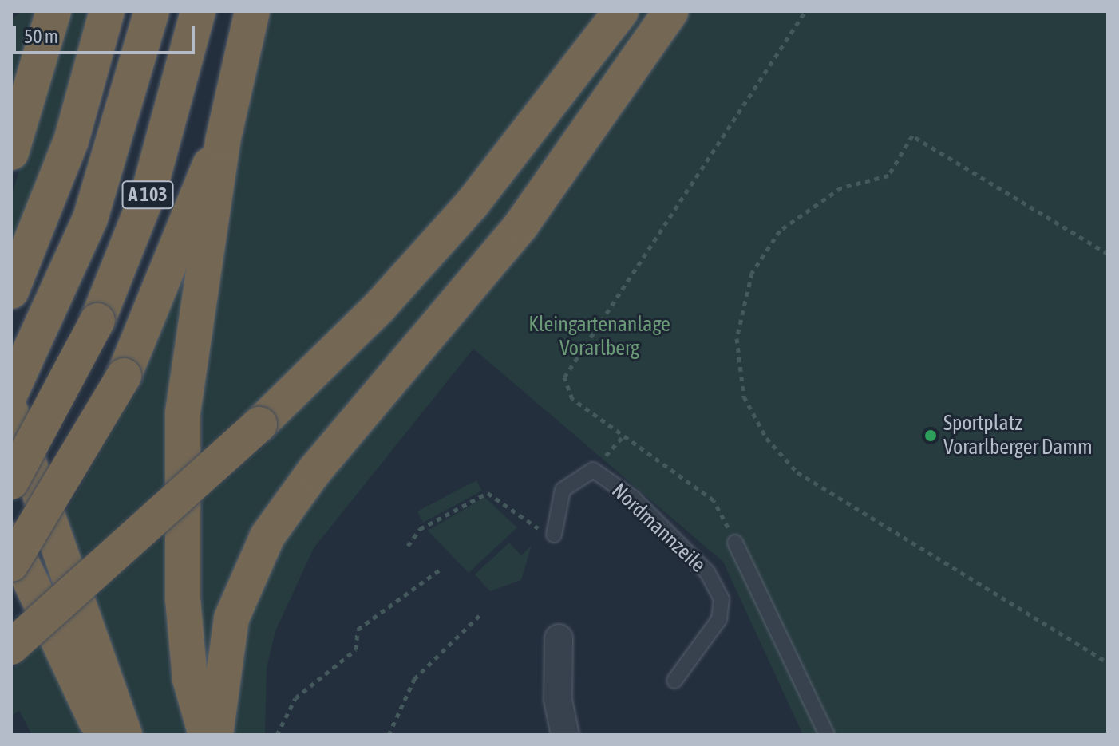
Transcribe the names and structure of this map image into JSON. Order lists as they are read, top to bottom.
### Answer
{
  "streets": {
    "highway": ["A 103"],
    "lane": ["Nordmannzeile"]
  },
  "parks": ["Kleingartenanlage Vorarlberg"],
  "places": ["Sportplatz Vorarlberger Damm"],
  "scale_bar": "50 m"
}
